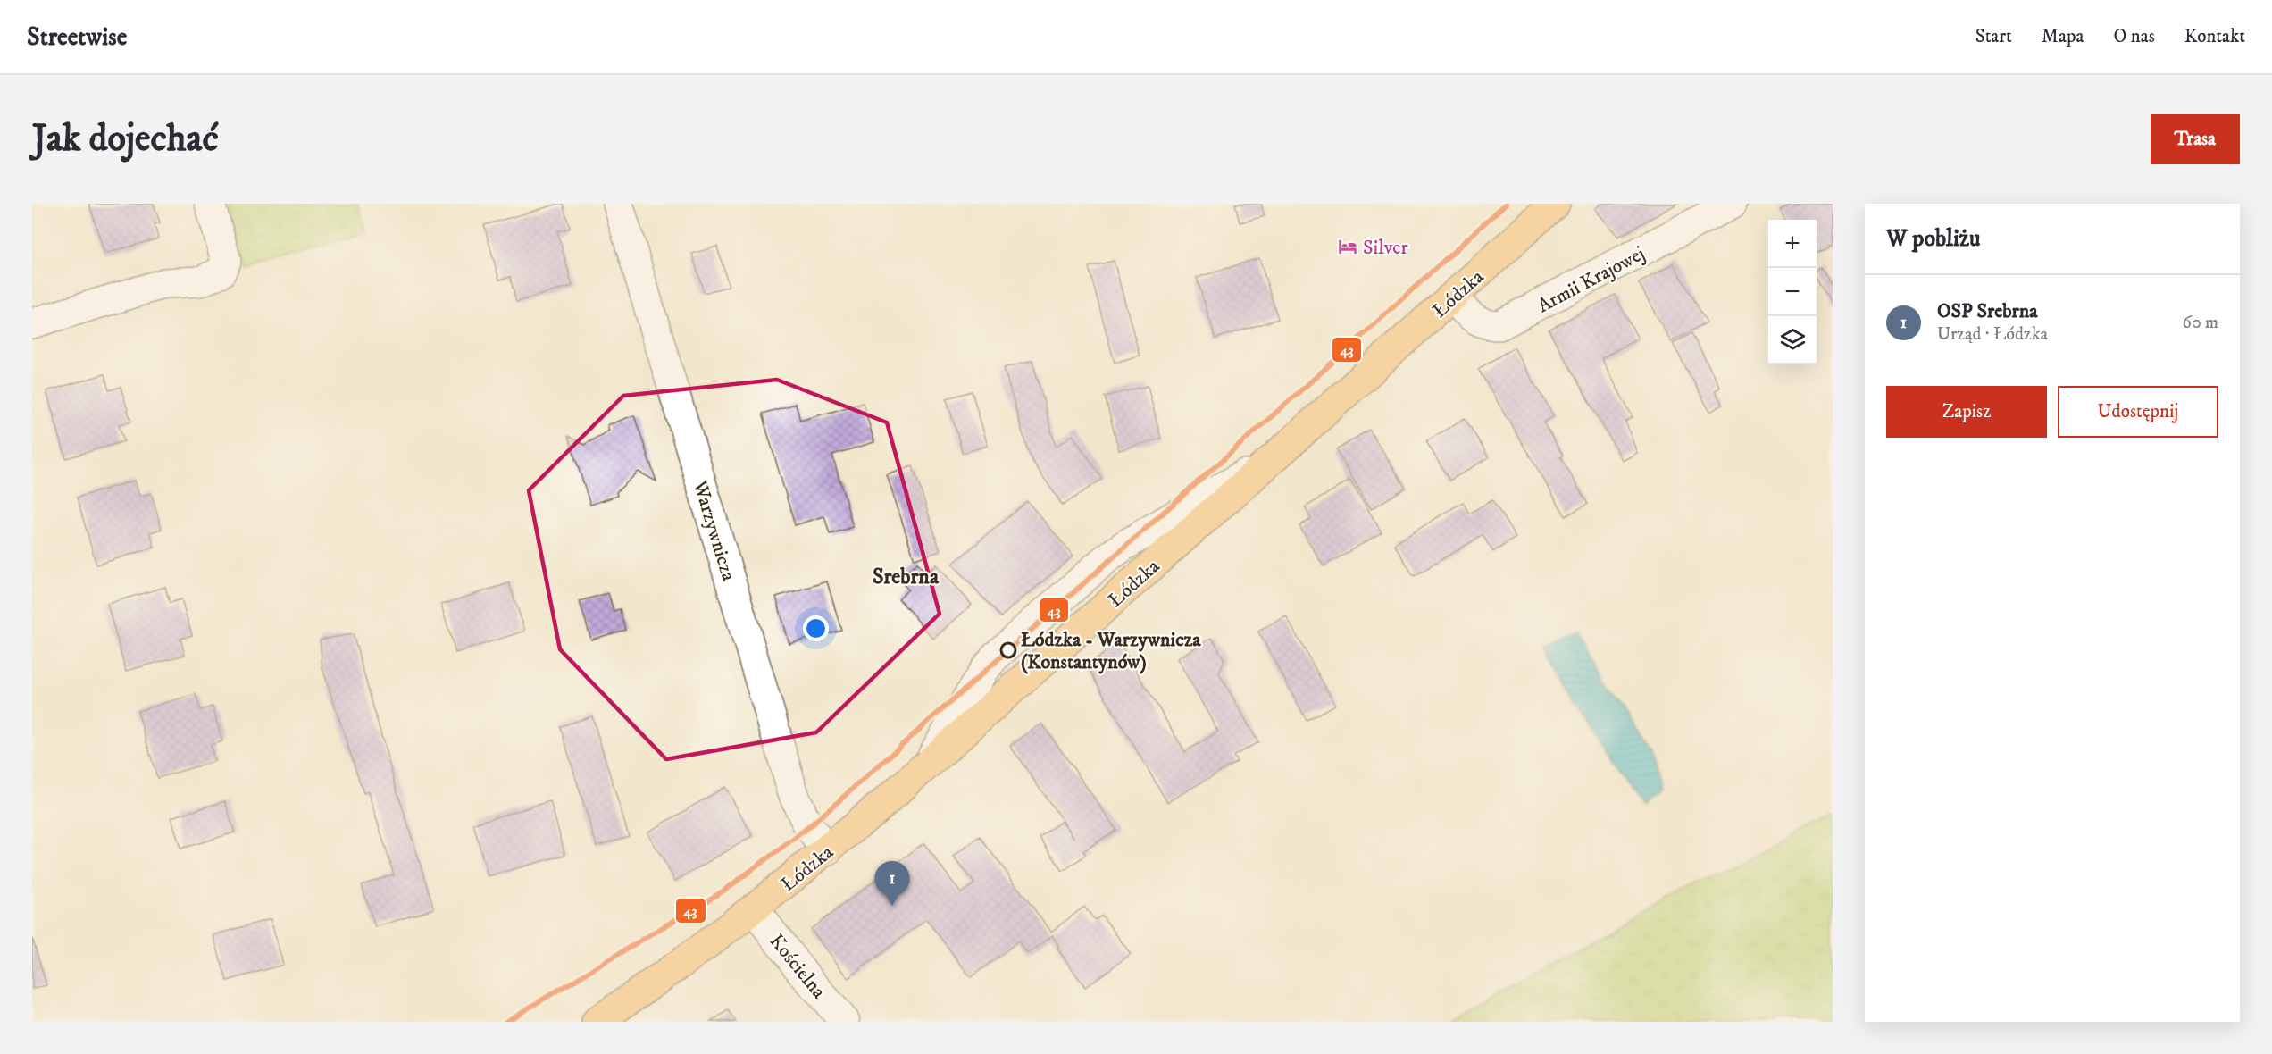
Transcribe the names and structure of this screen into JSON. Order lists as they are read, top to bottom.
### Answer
{
  "streets": {
    "main road": ["Łódzka"],
    "street": ["Armii Krajowej", "Warzywnicza", "Kościelna"]
  },
  "crossings": [
    ["Armii Krajowej", "Łódzka"],
    ["Łódzka", "Warzywnicza"],
    ["Łódzka", "Kościelna"]
  ],
  "districts": ["Srebrna"],
  "places": {
    "hotel": ["Silver"],
    "other": ["Łódzka - Warzywnicza (Konstantynów)"]
  },
  "lines": ["transit line 43"],
  "page": {
    "header": "Streetwise",
    "nav": [
      "Start",
      "Mapa",
      "O nas",
      "Kontakt"
    ],
    "buttons": [
      "Trasa",
      ["Zapisz", "Udostępnij"]
    ],
    "title": "Jak dojechać",
    "heading": "W pobliżu",
    "map_buttons": ["+", "−"],
    "list": [
      {
        "mark": "1",
        "name": "OSP Srebrna",
        "note": "Urząd · Łódzka",
        "value": "60 m"
      }
    ],
    "pins": "1"
  }
}
